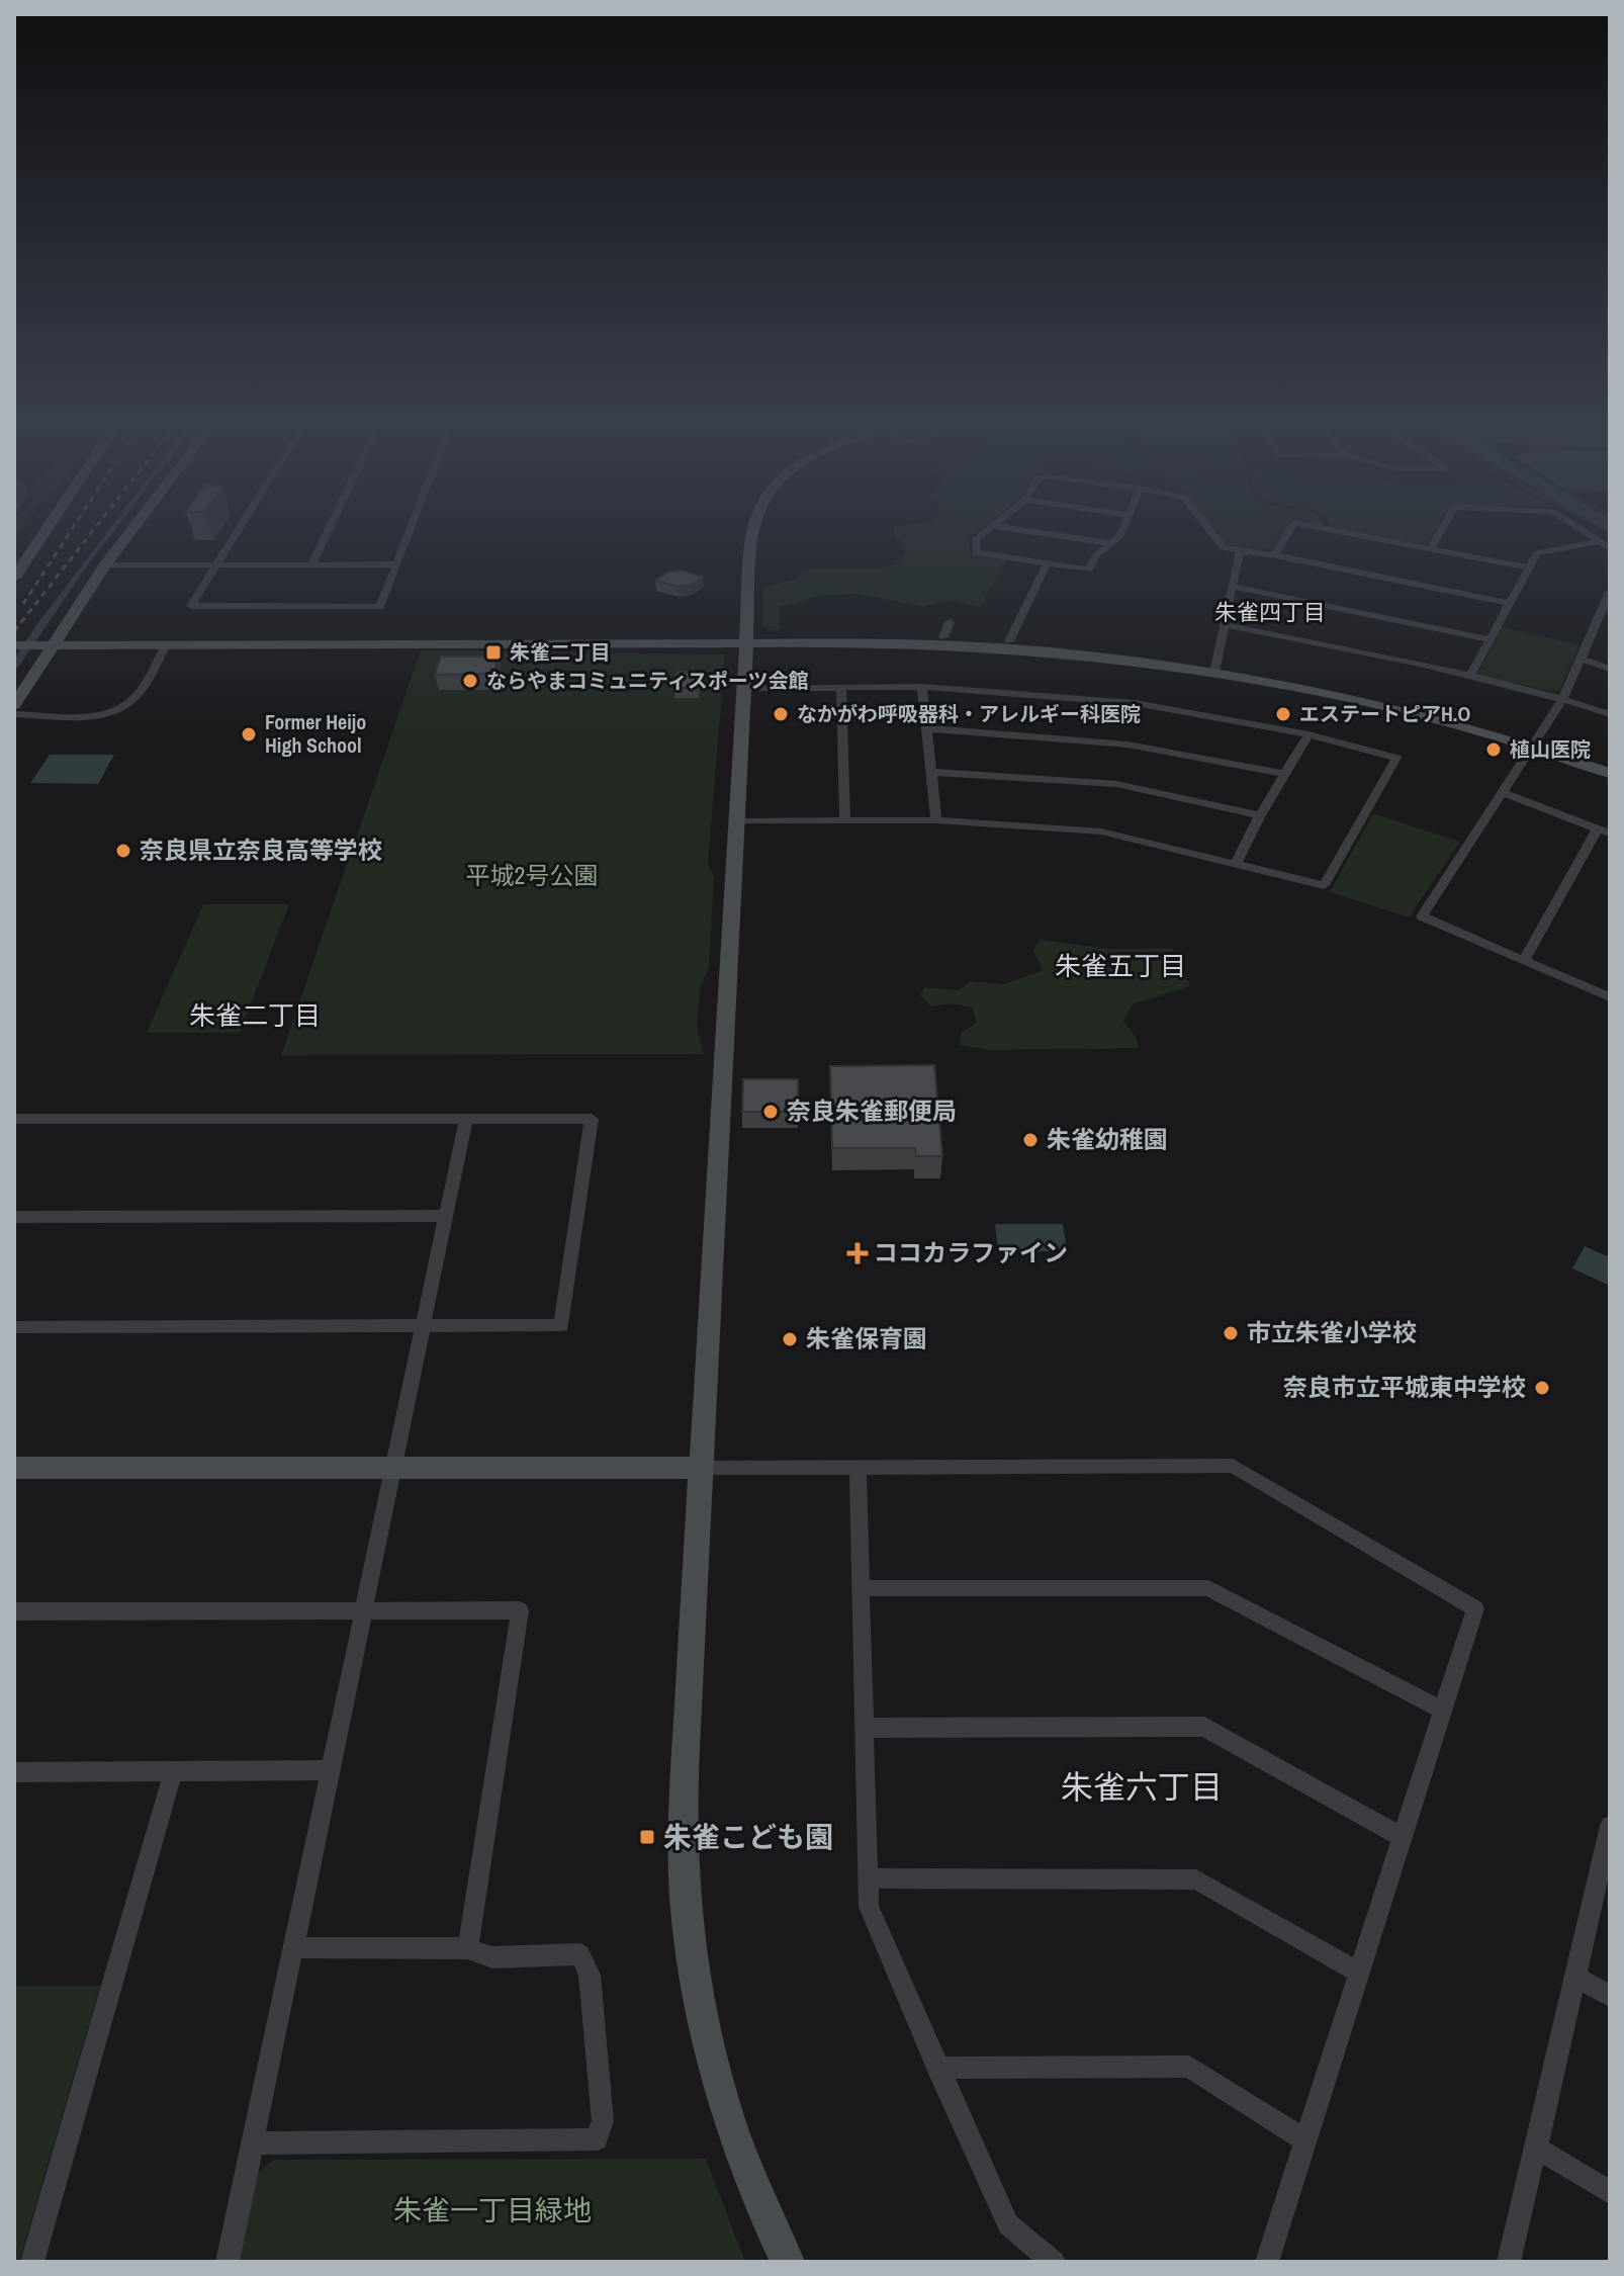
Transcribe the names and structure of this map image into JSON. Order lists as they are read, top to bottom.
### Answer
{
  "districts": [
    "朱雀四丁目",
    "朱雀五丁目",
    "朱雀二丁目",
    "朱雀六丁目"
  ],
  "parks": ["平城2号公園", "朱雀一丁目緑地"],
  "places": {
    "transit": ["朱雀二丁目", "朱雀こども園"],
    "other": [
      "ならやまコミュニティスポーツ会館",
      "なかがわ呼吸器科・アレルギー科医院",
      "エステートピアH.O",
      "Former Heijo High School",
      "植山医院",
      "奈良県立奈良高等学校",
      "奈良朱雀郵便局",
      "朱雀幼稚園",
      "市立朱雀小学校",
      "朱雀保育園",
      "奈良市立平城東中学校"
    ],
    "health": ["ココカラファイン"]
  }
}
